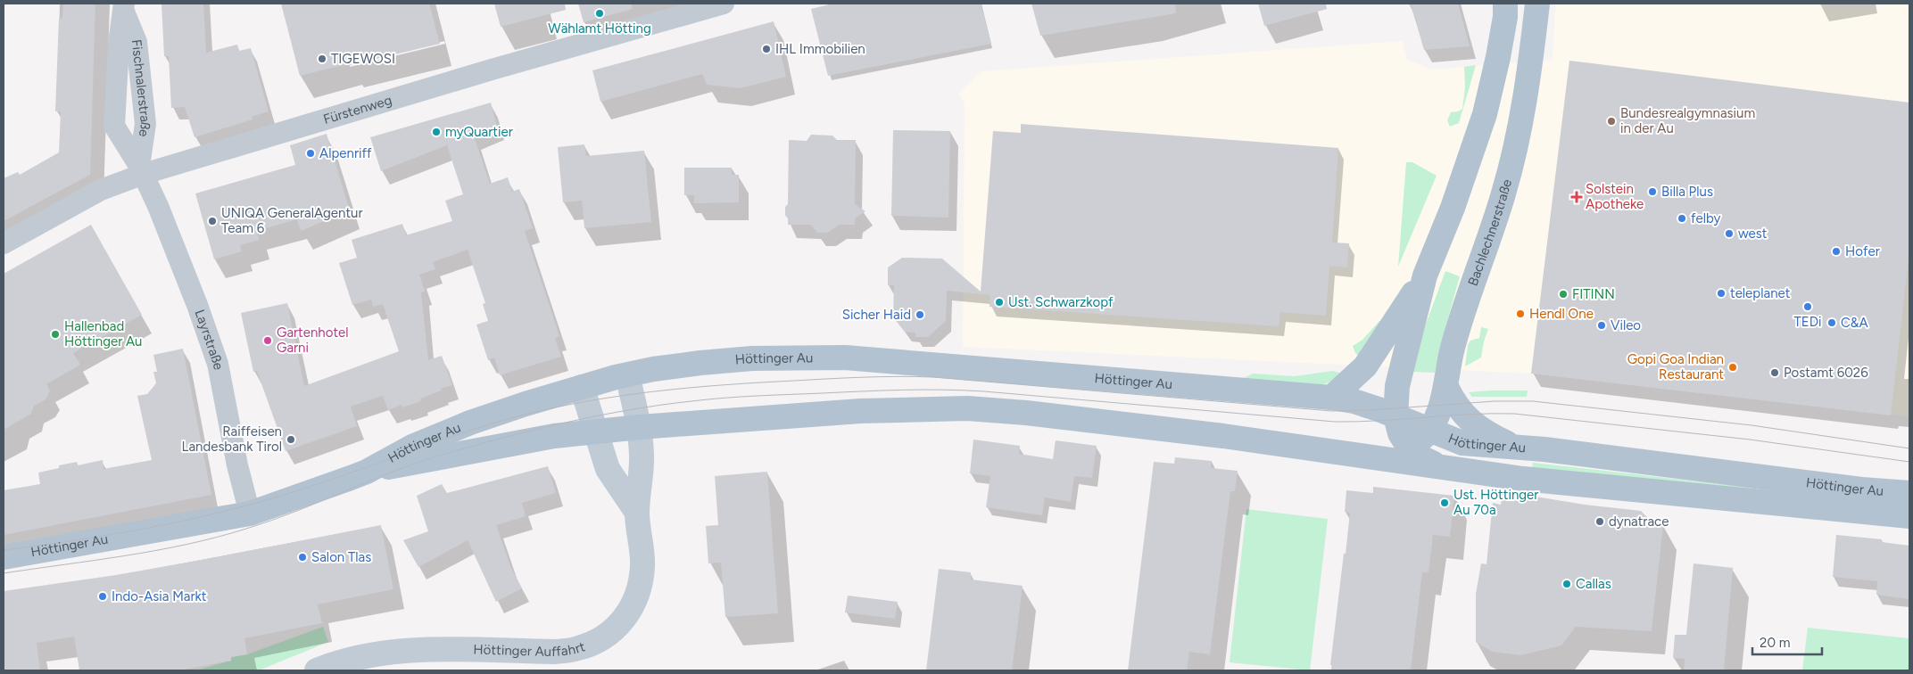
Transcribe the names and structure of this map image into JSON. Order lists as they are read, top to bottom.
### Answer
{
  "streets": {
    "main road": ["Bachlechnerstraße", "Höttinger Au"],
    "street": [
      "Fischnalerstraße",
      "Fürstenweg",
      "Layrstraße",
      "Höttinger Auffahrt"
    ]
  },
  "crossings": [
    ["Fischnalerstraße", "Fürstenweg"],
    ["Fischnalerstraße", "Layrstraße"],
    ["Fürstenweg", "Layrstraße"],
    ["Bachlechnerstraße", "Höttinger Au"],
    ["Layrstraße", "Höttinger Au"],
    ["Höttinger Au", "Höttinger Auffahrt"]
  ],
  "places": {
    "other": [
      "Wählamt Hötting",
      "IHL Immobilien",
      "TIGEWOSI",
      "Bundesrealgymnasium in der Au",
      "myQuartier",
      "Alpenriff",
      "Billa Plus",
      "felby",
      "UNIQA GeneralAgentur Team 6",
      "west",
      "Hofer",
      "teleplanet",
      "FITINN",
      "Ust. Schwarzkopf",
      "TEDi",
      "Hendl One",
      "Sicher Haid",
      "C&A",
      "Vileo",
      "Hallenbad Höttinger Au",
      "Gartenhotel Garni",
      "Gopi Goa Indian Restaurant",
      "Postamt 6026",
      "Raiffeisen Landesbank Tirol",
      "Ust. Höttinger Au 70a",
      "dynatrace",
      "Salon Tlas",
      "Callas",
      "Indo-Asia Markt"
    ],
    "health": ["Solstein Apotheke"]
  },
  "scale_bar": "20 m"
}
